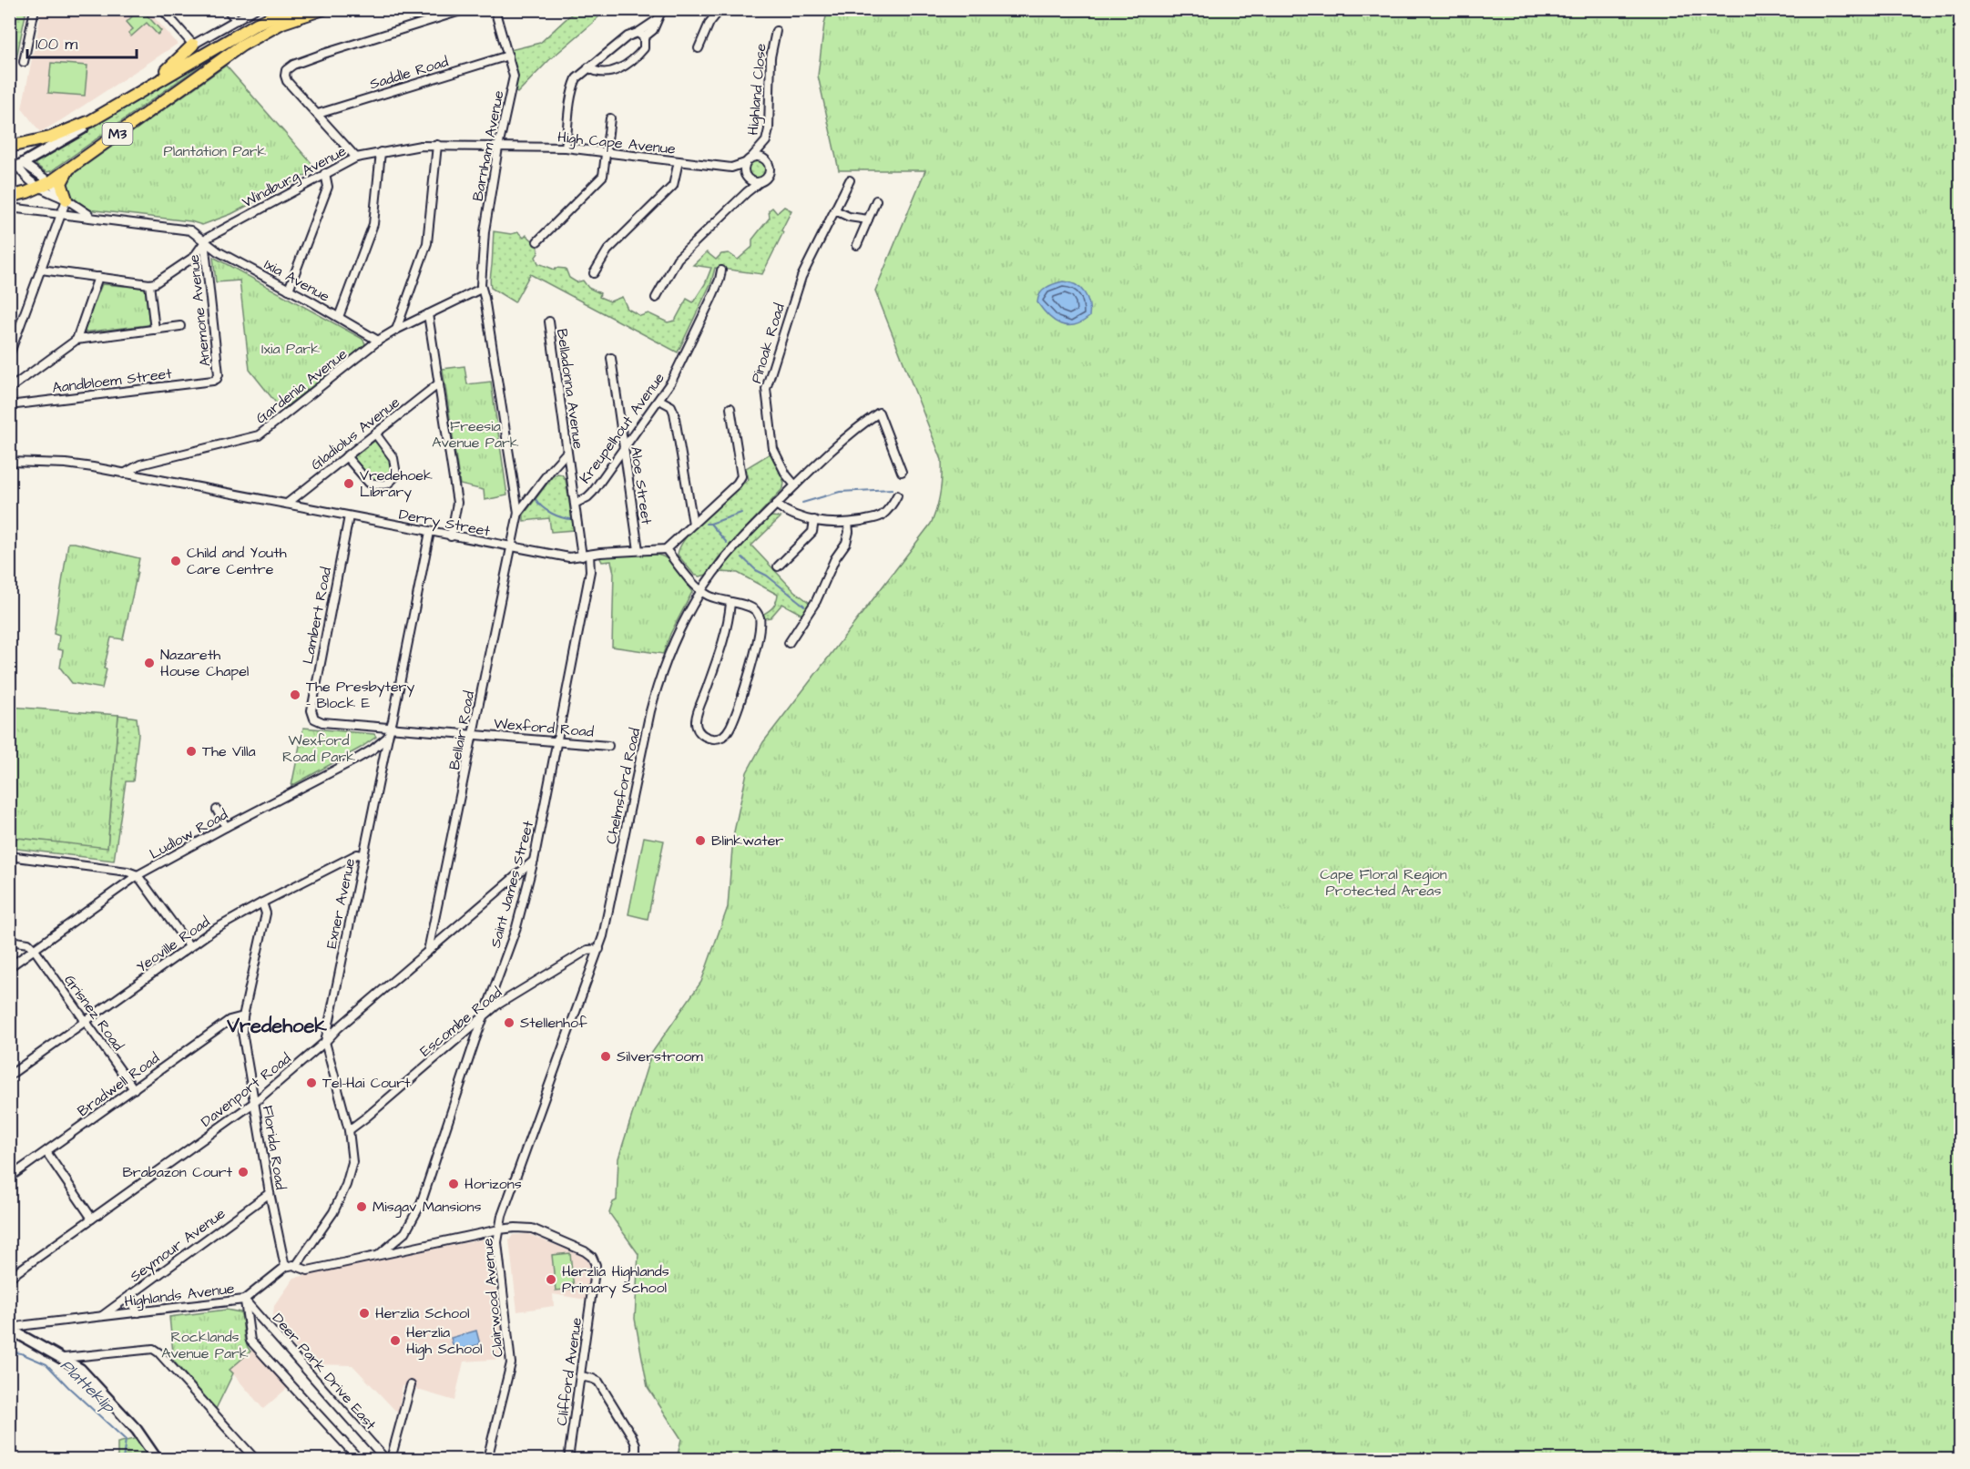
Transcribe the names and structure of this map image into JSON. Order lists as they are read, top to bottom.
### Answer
{
  "streets": {
    "main road": ["M3"],
    "street": [
      "Saddle Road",
      "Highland Close",
      "High Cape Avenue",
      "Barnham Avenue",
      "Windburg Avenue",
      "Ixia Avenue",
      "Anemone Avenue",
      "Pinoak Road",
      "Aandbloem Street",
      "Gardenia Avenue",
      "Belladonna Avenue",
      "Kreupelhout Avenue",
      "Gladiolus Avenue",
      "Aloe Street",
      "Derry Street",
      "Lambert Road",
      "Wexford Road",
      "Bellair Road",
      "Chelmsford Road",
      "Ludlow Road",
      "Saint James Street",
      "Exner Avenue",
      "Yeoville Road",
      "Grisnez Road",
      "Escombe Road",
      "Bradwell Road",
      "Davenport Road",
      "Florida Road",
      "Seymour Avenue",
      "Highlands Avenue",
      "Clairwood Avenue",
      "Deer Park Drive East",
      "Clifford Avenue"
    ]
  },
  "crossings": [
    ["Saddle Road", "Barnham Avenue"],
    ["Highland Close", "High Cape Avenue"],
    ["High Cape Avenue", "Barnham Avenue"],
    ["High Cape Avenue", "Windburg Avenue"],
    ["Barnham Avenue", "Windburg Avenue"],
    ["Barnham Avenue", "Gardenia Avenue"],
    ["Barnham Avenue", "Bellair Road"],
    ["Windburg Avenue", "Ixia Avenue"],
    ["Windburg Avenue", "Anemone Avenue"],
    ["Ixia Avenue", "Anemone Avenue"],
    ["Ixia Avenue", "Gardenia Avenue"],
    ["Anemone Avenue", "Aandbloem Street"],
    ["Pinoak Road", "Chelmsford Road"],
    ["Gardenia Avenue", "Derry Street"],
    ["Belladonna Avenue", "Kreupelhout Avenue"],
    ["Belladonna Avenue", "Derry Street"],
    ["Belladonna Avenue", "Saint James Street"],
    ["Kreupelhout Avenue", "Aloe Street"],
    ["Gladiolus Avenue", "Derry Street"],
    ["Aloe Street", "Derry Street"],
    ["Derry Street", "Lambert Road"],
    ["Derry Street", "Bellair Road"],
    ["Derry Street", "Saint James Street"],
    ["Derry Street", "Exner Avenue"],
    ["Lambert Road", "Wexford Road"],
    ["Wexford Road", "Bellair Road"],
    ["Wexford Road", "Saint James Street"],
    ["Wexford Road", "Exner Avenue"],
    ["Bellair Road", "Davenport Road"],
    ["Chelmsford Road", "Escombe Road"],
    ["Chelmsford Road", "Clairwood Avenue"],
    ["Chelmsford Road", "Clifford Avenue"],
    ["Ludlow Road", "Exner Avenue"],
    ["Ludlow Road", "Grisnez Road"],
    ["Saint James Street", "Escombe Road"],
    ["Saint James Street", "Davenport Road"],
    ["Exner Avenue", "Yeoville Road"],
    ["Exner Avenue", "Escombe Road"],
    ["Exner Avenue", "Davenport Road"],
    ["Yeoville Road", "Grisnez Road"],
    ["Yeoville Road", "Florida Road"],
    ["Grisnez Road", "Bradwell Road"],
    ["Bradwell Road", "Florida Road"],
    ["Davenport Road", "Florida Road"],
    ["Florida Road", "Seymour Avenue"],
    ["Florida Road", "Highlands Avenue"],
    ["Seymour Avenue", "Highlands Avenue"],
    ["Highlands Avenue", "Deer Park Drive East"],
    ["Clairwood Avenue", "Clifford Avenue"]
  ],
  "districts": ["Vredehoek"],
  "water": ["Platteklip"],
  "parks": [
    "Plantation Park",
    "Ixia Park",
    "Freesia Avenue Park",
    "Wexford Road Park",
    "Cape Floral Region Protected Areas",
    "Rocklands Avenue Park"
  ],
  "places": [
    "Vredehoek Library",
    "Child and Youth Care Centre",
    "Nazareth House Chapel",
    "The Presbytery - Block E",
    "The Villa",
    "Blinkwater",
    "Stellenhof",
    "Silverstroom",
    "Tel-Hai Court",
    "Brabazon Court",
    "Horizons",
    "Misgav Mansions",
    "Herzlia Highlands Primary School",
    "Herzlia School",
    "Herzlia High School"
  ],
  "scale_bar": "100 m"
}
